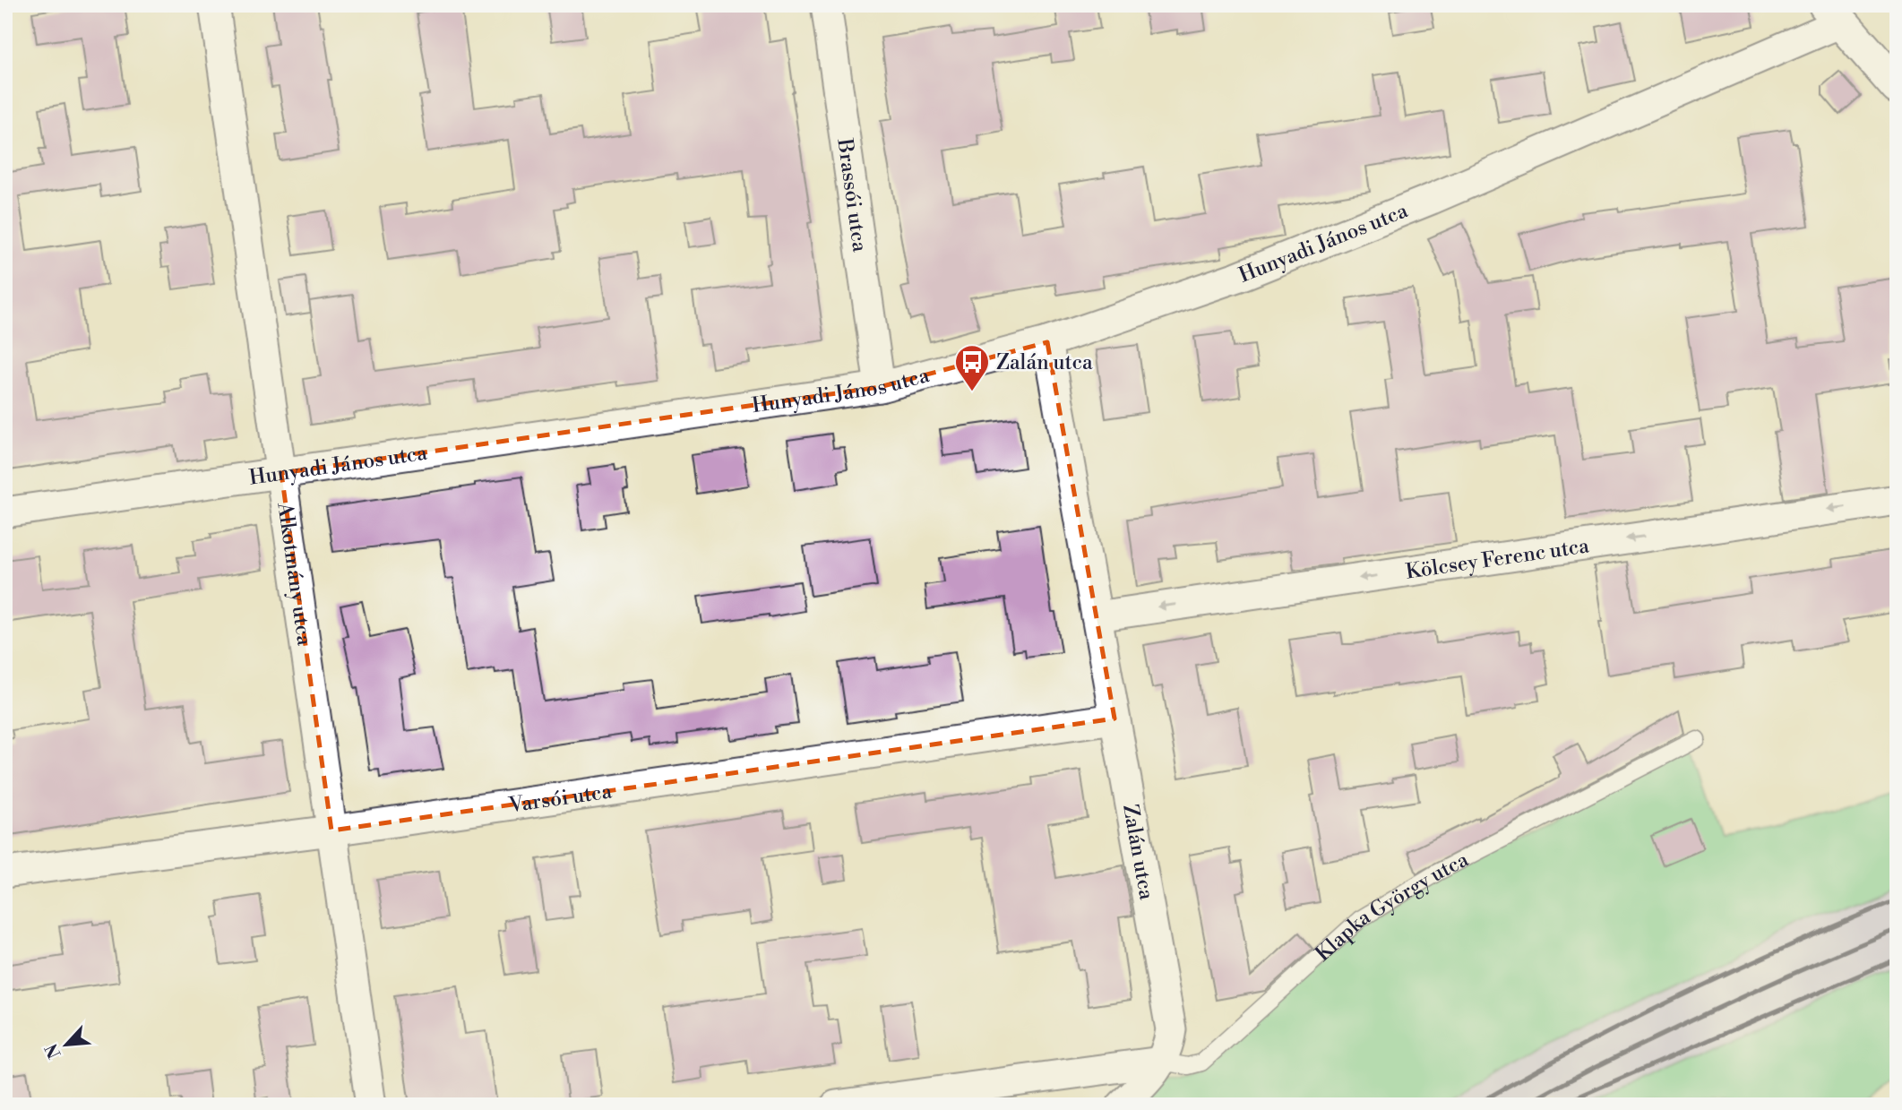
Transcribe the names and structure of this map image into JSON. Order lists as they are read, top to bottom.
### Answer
{
  "streets": {
    "street": [
      "Brassói utca",
      "Hunyadi János utca",
      "Kölcsey Ferenc utca",
      "Alkotmány utca",
      "Varsói utca",
      "Zalán utca"
    ],
    "lane": ["Klapka György utca"]
  },
  "crossings": [
    ["Brassói utca", "Hunyadi János utca"],
    ["Hunyadi János utca", "Alkotmány utca"],
    ["Hunyadi János utca", "Zalán utca"],
    ["Kölcsey Ferenc utca", "Zalán utca"],
    ["Alkotmány utca", "Varsói utca"],
    ["Varsói utca", "Zalán utca"],
    ["Zalán utca", "Klapka György utca"]
  ],
  "one_way": ["Kölcsey Ferenc utca"],
  "places": {
    "bus stop": ["Zalán utca"]
  },
  "north": "bottom left"
}
